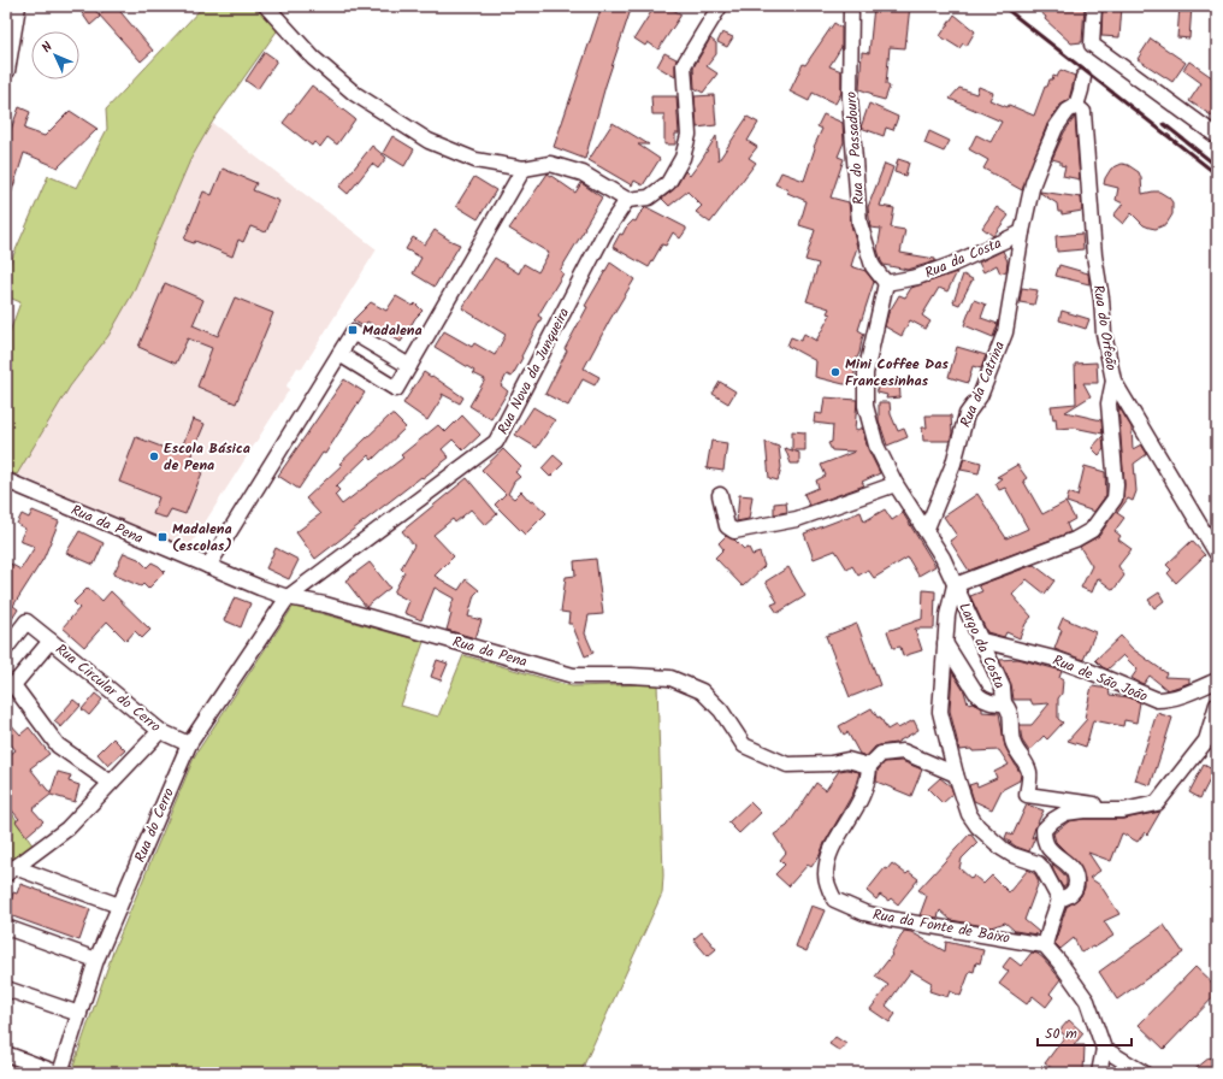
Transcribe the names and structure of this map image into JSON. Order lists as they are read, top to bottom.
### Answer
{
  "streets": {
    "street": [
      "Rua do Passadouro",
      "Rua da Costa",
      "Rua do Orfeão",
      "Rua Nova da Junqueira",
      "Rua da Catrina",
      "Rua da Pena",
      "Largo da Costa",
      "Rua de São João",
      "Rua Circular do Cerro",
      "Rua do Cerro",
      "Rua da Fonte de Baixo"
    ]
  },
  "crossings": [
    ["Rua do Passadouro", "Rua da Costa"],
    ["Rua da Costa", "Rua da Catrina"],
    ["Rua Nova da Junqueira", "Rua da Pena"],
    ["Rua Nova da Junqueira", "Rua do Cerro"],
    ["Rua da Pena", "Rua do Cerro"],
    ["Rua da Pena", "Rua da Fonte de Baixo"],
    ["Largo da Costa", "Rua de São João"],
    ["Rua Circular do Cerro", "Rua do Cerro"]
  ],
  "places": {
    "transit": ["Madalena", "Madalena (escolas)"],
    "other": ["Mini Coffee Das Francesinhas", "Escola Básica de Pena"]
  },
  "scale_bar": "50 m",
  "north": "top left"
}
